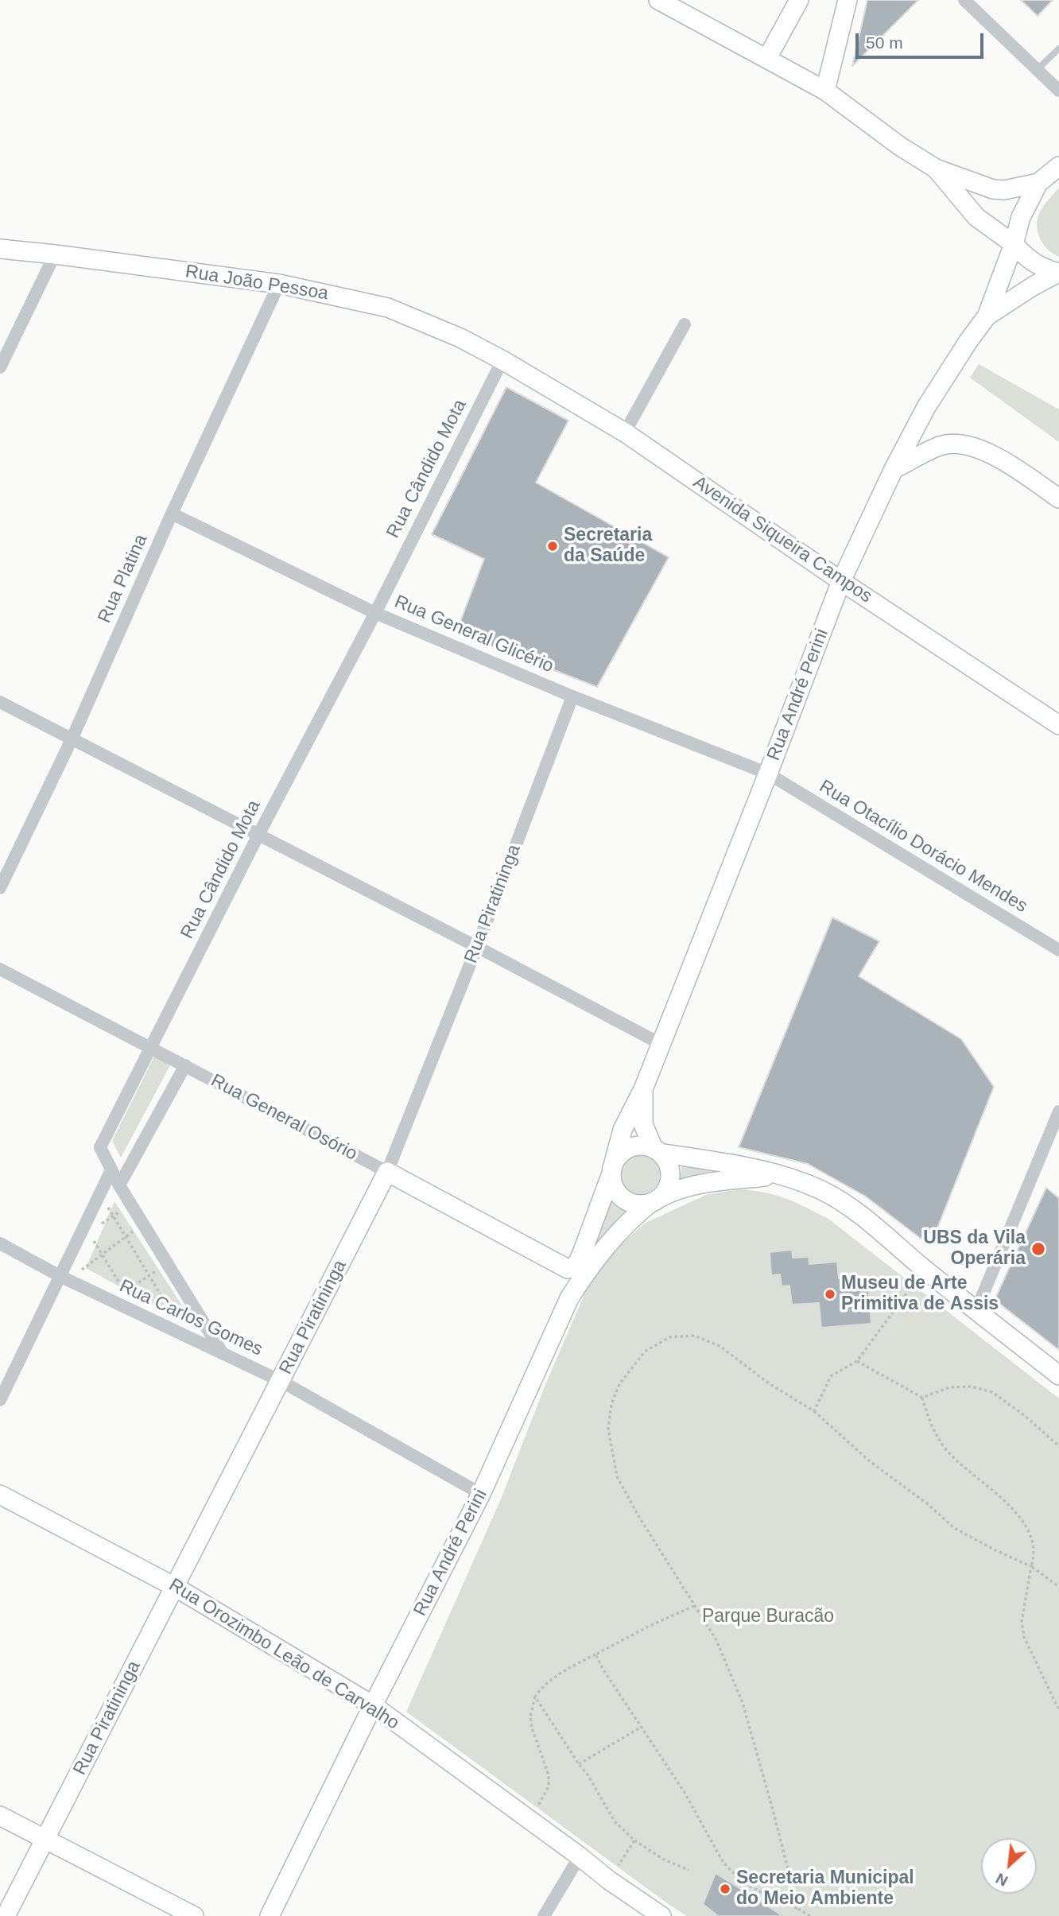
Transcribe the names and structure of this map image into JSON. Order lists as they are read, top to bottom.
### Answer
{
  "streets": {
    "main road": [
      "Rua João Pessoa",
      "Avenida Siqueira Campos",
      "Rua André Perini",
      "Rua Piratininga",
      "Rua General Osório",
      "Rua Orozimbo Leão de Carvalho"
    ],
    "street": [
      "Rua Cândido Mota",
      "Rua Platina",
      "Rua General Glicério",
      "Rua Otacílio Dorácio Mendes",
      "Rua Carlos Gomes"
    ]
  },
  "crossings": [
    ["Rua João Pessoa", "Rua Cândido Mota"],
    ["Rua João Pessoa", "Avenida Siqueira Campos"],
    ["Rua João Pessoa", "Rua Platina"],
    ["Rua Cândido Mota", "Avenida Siqueira Campos"],
    ["Rua Cândido Mota", "Rua General Glicério"],
    ["Rua Cândido Mota", "Rua General Osório"],
    ["Avenida Siqueira Campos", "Rua André Perini"],
    ["Rua Platina", "Rua General Glicério"],
    ["Rua General Glicério", "Rua André Perini"],
    ["Rua General Glicério", "Rua Otacílio Dorácio Mendes"],
    ["Rua General Glicério", "Rua Piratininga"],
    ["Rua André Perini", "Rua Otacílio Dorácio Mendes"],
    ["Rua André Perini", "Rua General Osório"],
    ["Rua André Perini", "Rua Carlos Gomes"],
    ["Rua André Perini", "Rua Orozimbo Leão de Carvalho"],
    ["Rua Piratininga", "Rua General Osório"],
    ["Rua Piratininga", "Rua Carlos Gomes"],
    ["Rua Piratininga", "Rua Orozimbo Leão de Carvalho"]
  ],
  "parks": ["Parque Buracão"],
  "places": [
    "Secretaria da Saúde",
    "UBS da Vila Operária",
    "Museu de Arte Primitiva de Assis",
    "Secretaria Municipal do Meio Ambiente"
  ],
  "scale_bar": "50 m",
  "north": "bottom left"
}
